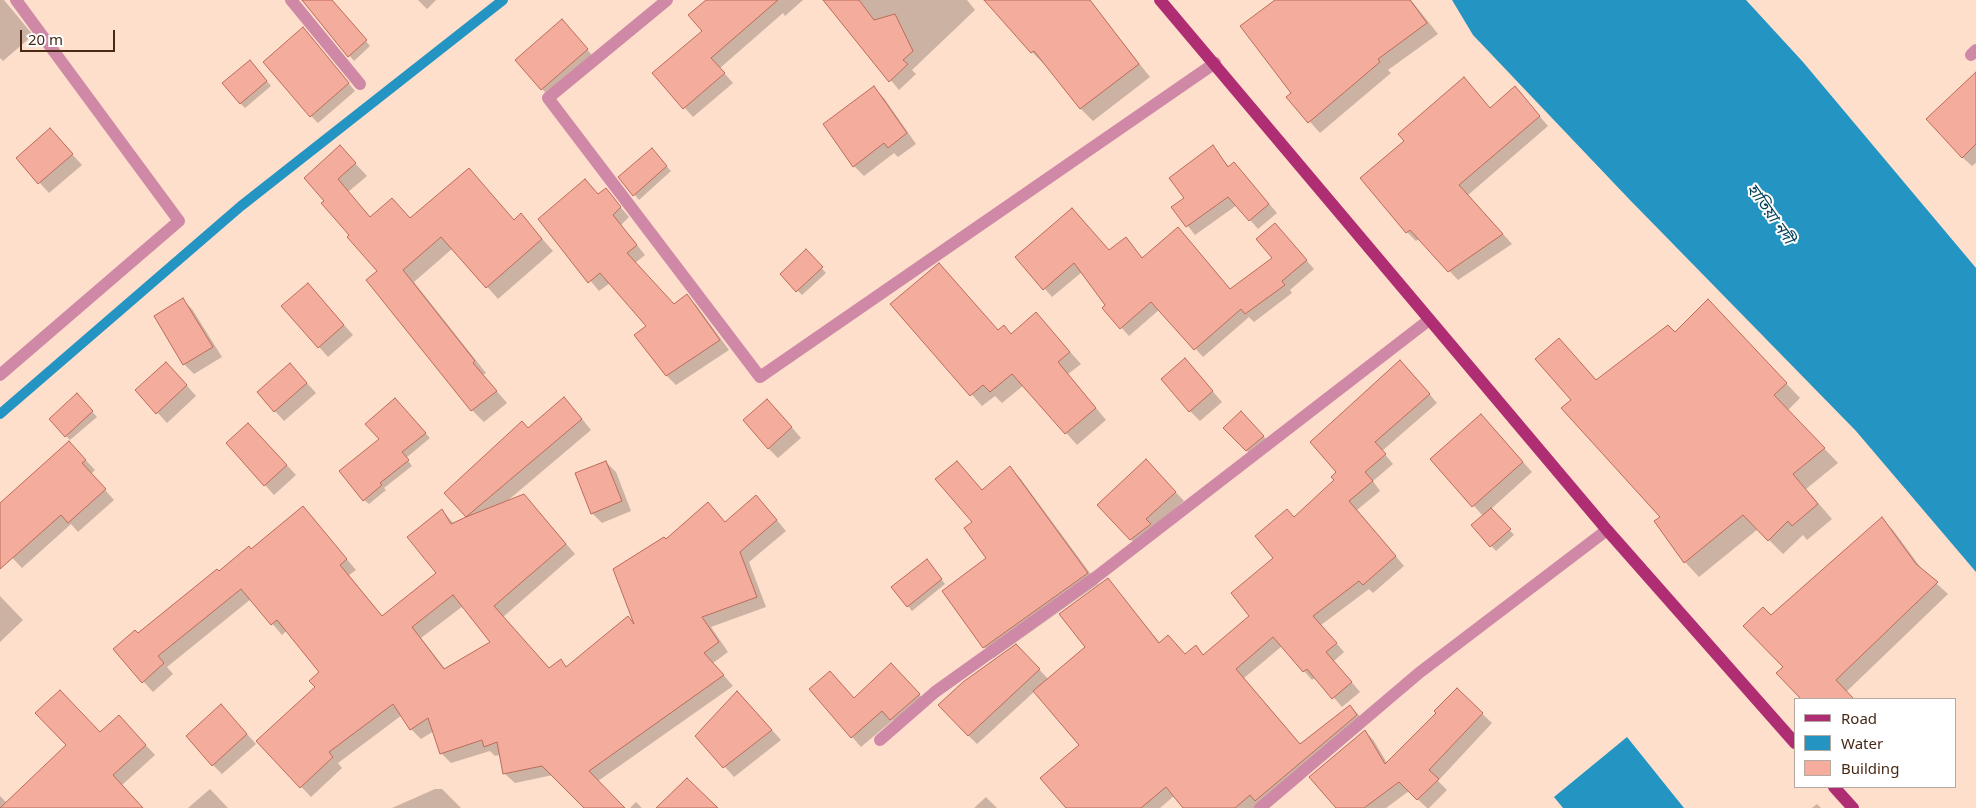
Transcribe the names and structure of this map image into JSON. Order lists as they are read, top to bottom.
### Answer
{
  "water": ["হাতিয়া নদী"],
  "legend": ["Road", "Water", "Building"],
  "scale_bar": "20 m"
}
